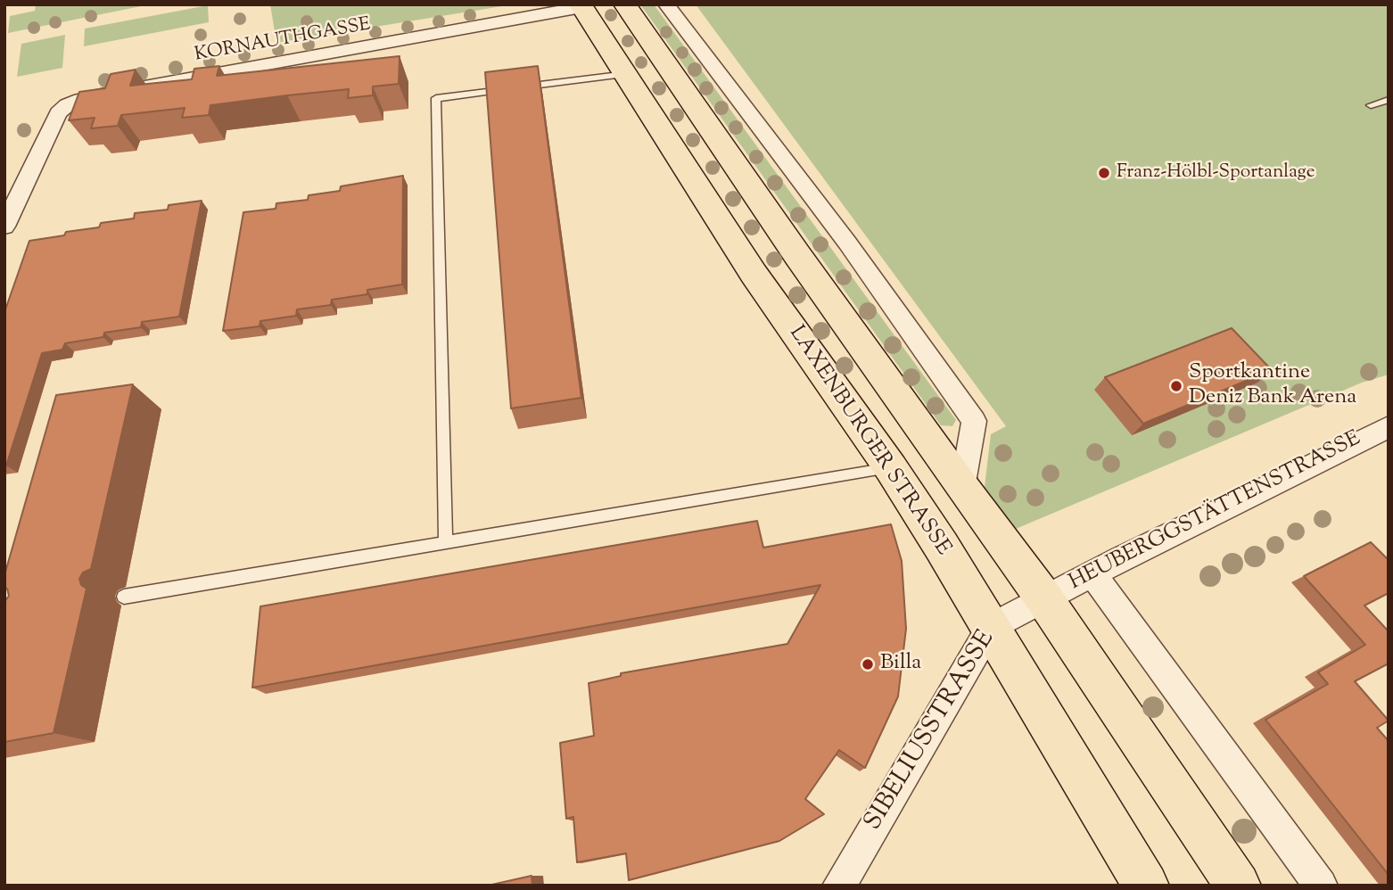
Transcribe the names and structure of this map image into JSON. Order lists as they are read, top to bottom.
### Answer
{
  "streets": {
    "main road": ["LAXENBURGER STRASSE"],
    "street": ["KORNAUTHGASSE", "HEUBERGGSTÄTTENSTRASSE", "SIBELIUSSTRASSE"]
  },
  "crossings": [
    ["KORNAUTHGASSE", "LAXENBURGER STRASSE"],
    ["LAXENBURGER STRASSE", "SIBELIUSSTRASSE"],
    ["HEUBERGGSTÄTTENSTRASSE", "SIBELIUSSTRASSE"]
  ],
  "places": ["Franz-Hölbl-Sportanlage", "Sportkantine Deniz Bank Arena", "Billa"]
}
